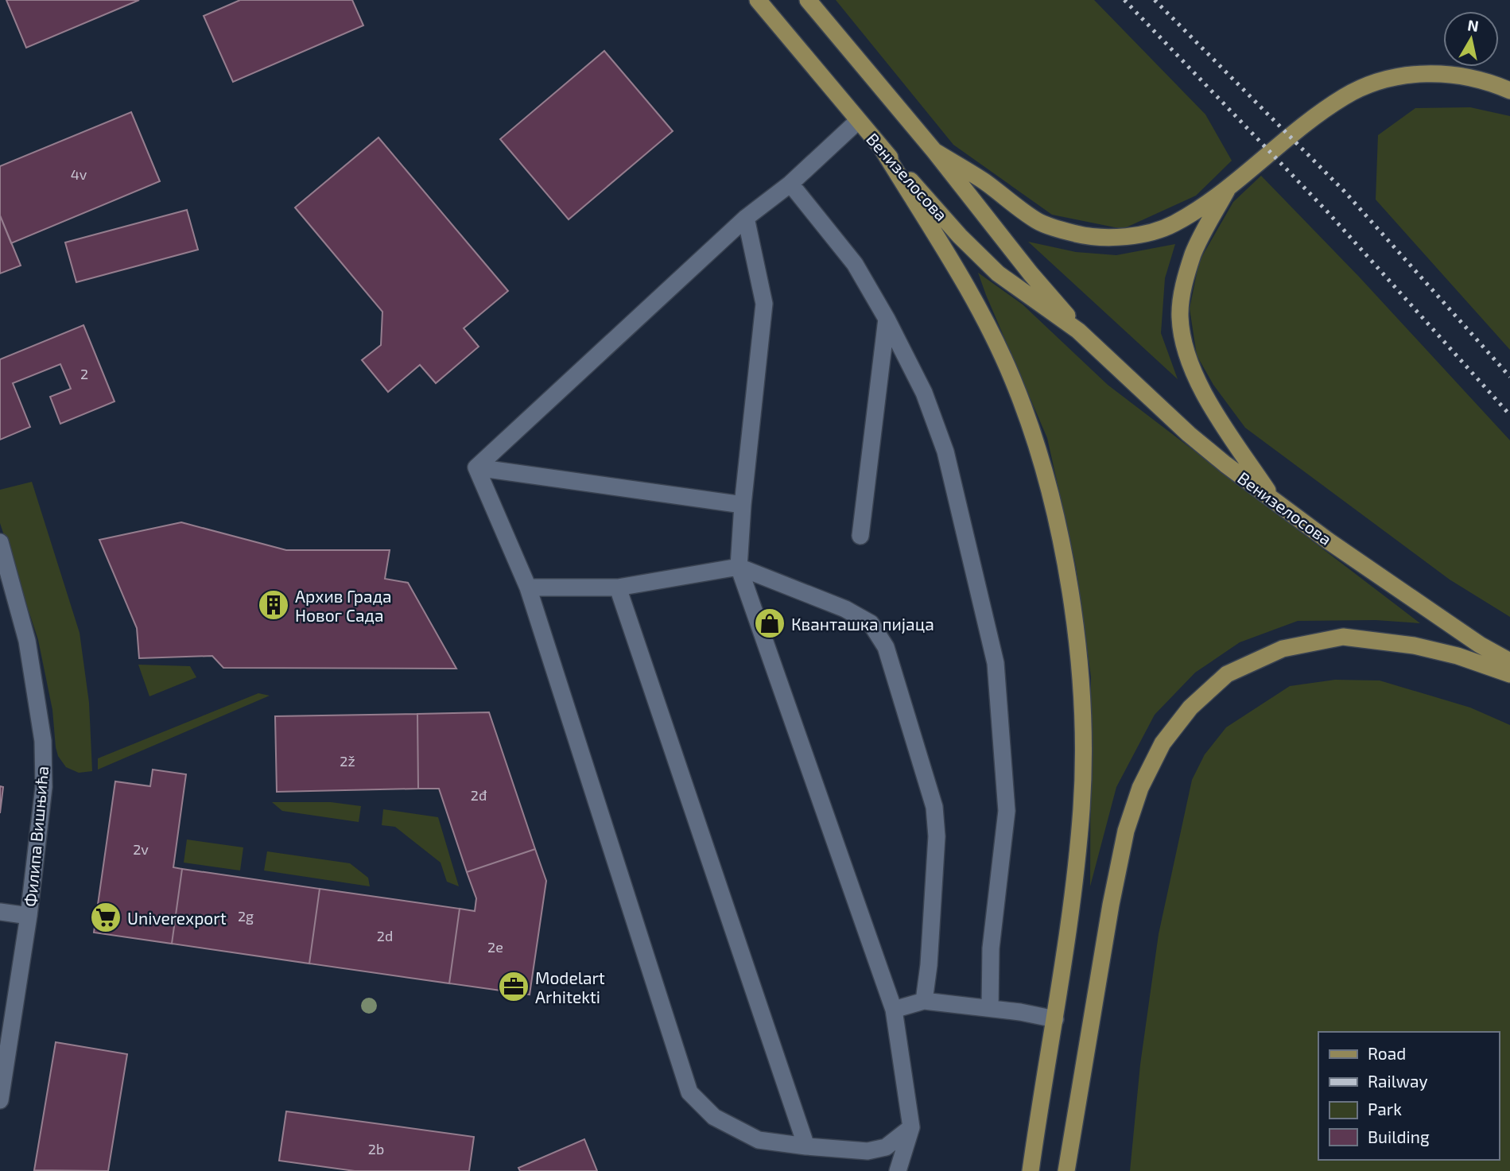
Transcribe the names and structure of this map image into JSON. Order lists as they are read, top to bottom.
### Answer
{
  "streets": {
    "main road": ["Венизелосова"],
    "street": ["Филипа Вишњића"]
  },
  "places": {
    "building": ["Архив Града Новог Сада"],
    "shop": ["Кванташка пијаца"],
    "supermarket": ["Univerexport"],
    "office": ["Modelart Arhitekti"]
  },
  "house_numbers": [
    "4v",
    "2",
    "2ž",
    "2đ",
    "2v",
    "2g",
    "2d",
    "2e",
    "2b"
  ],
  "legend": [
    "Road",
    "Railway",
    "Park",
    "Building"
  ],
  "north": "top"
}
